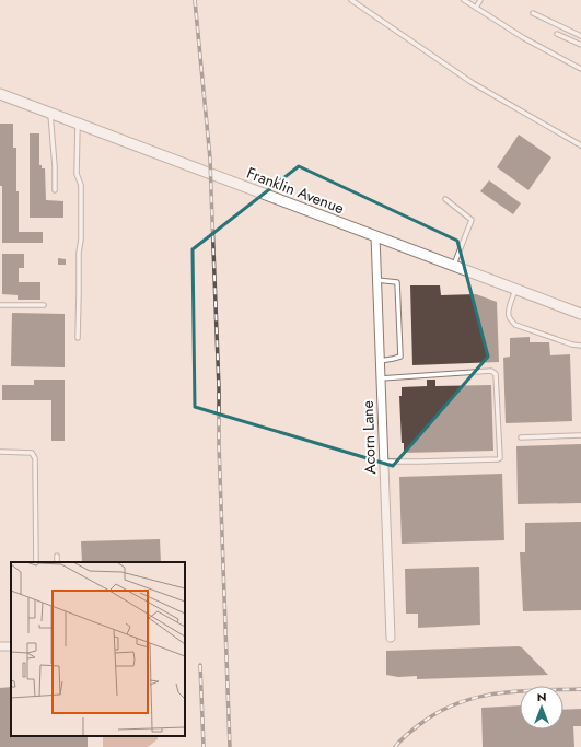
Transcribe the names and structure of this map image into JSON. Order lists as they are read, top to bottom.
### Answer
{
  "streets": {
    "main road": ["Franklin Avenue"],
    "street": ["Acorn Lane"]
  },
  "crossings": [
    ["Franklin Avenue", "Acorn Lane"]
  ],
  "north": "top"
}
